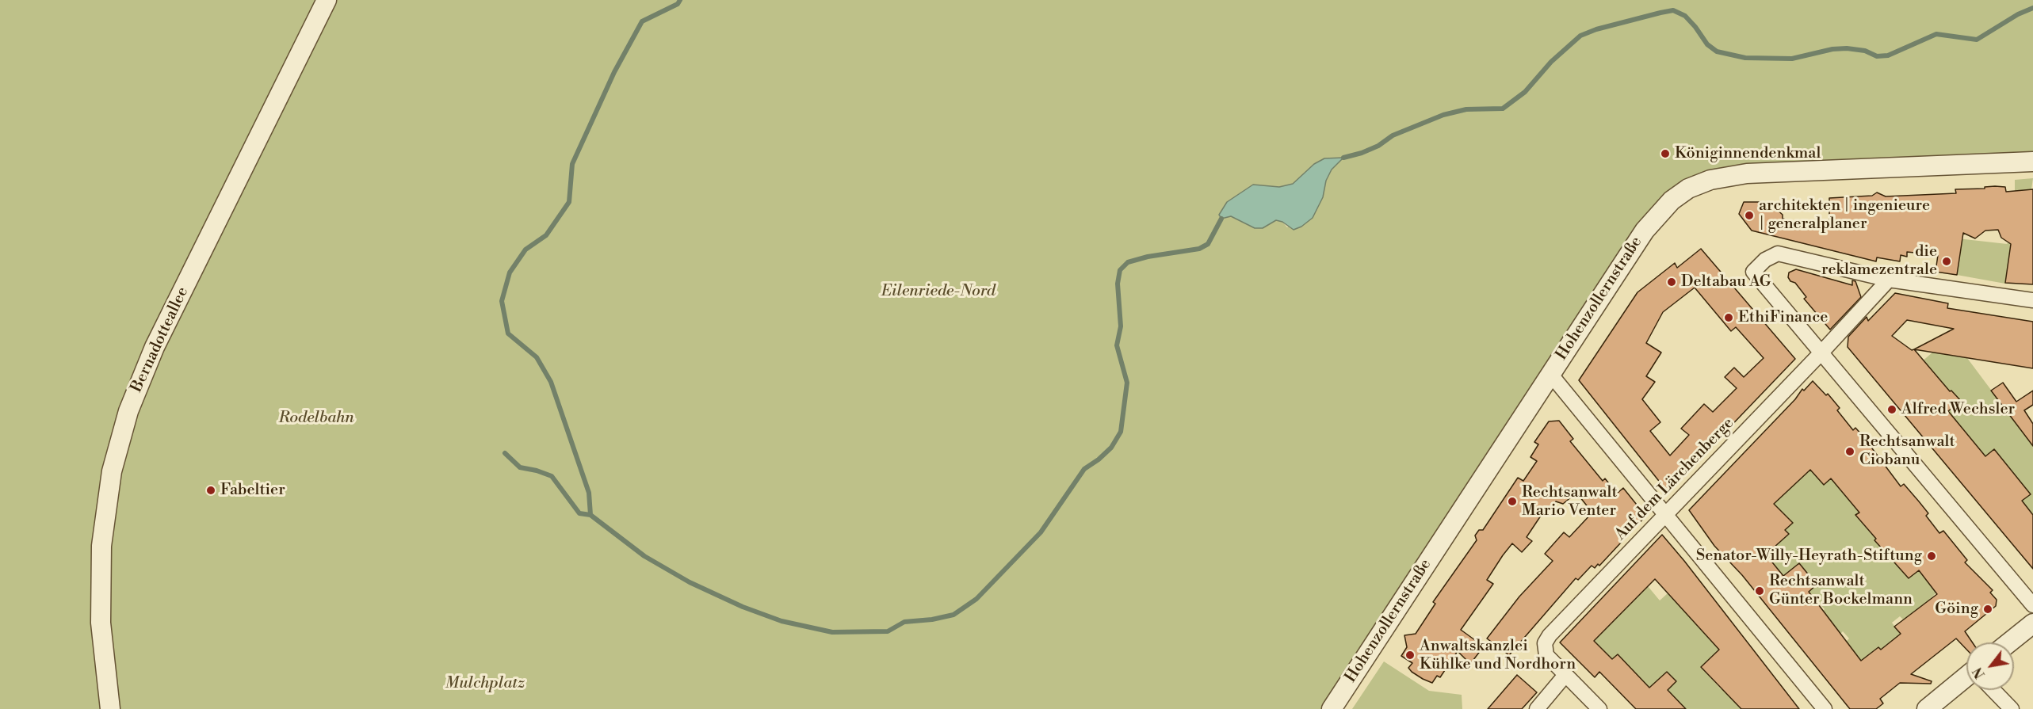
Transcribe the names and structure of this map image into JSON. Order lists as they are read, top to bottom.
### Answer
{
  "streets": {
    "street": ["Hohenzollernstraße", "Bernadotteallee", "Auf dem Lärchenberge"]
  },
  "parks": ["Eilenriede-Nord", "Rodelbahn", "Mulchplatz"],
  "places": [
    "Königinnendenkmal",
    "architekten | ingenieure | generalplaner",
    "die reklamezentrale",
    "Deltabau AG",
    "EthiFinance",
    "Alfred Wechsler",
    "Rechtsanwalt Ciobanu",
    "Fabeltier",
    "Rechtsanwalt Mario Venter",
    "Senator-Willy-Heyrath-Stiftung",
    "Rechtsanwalt Günter Bockelmann",
    "Göing",
    "Anwaltskanzlei Kühlke und Nordhorn"
  ],
  "north": "bottom left"
}
